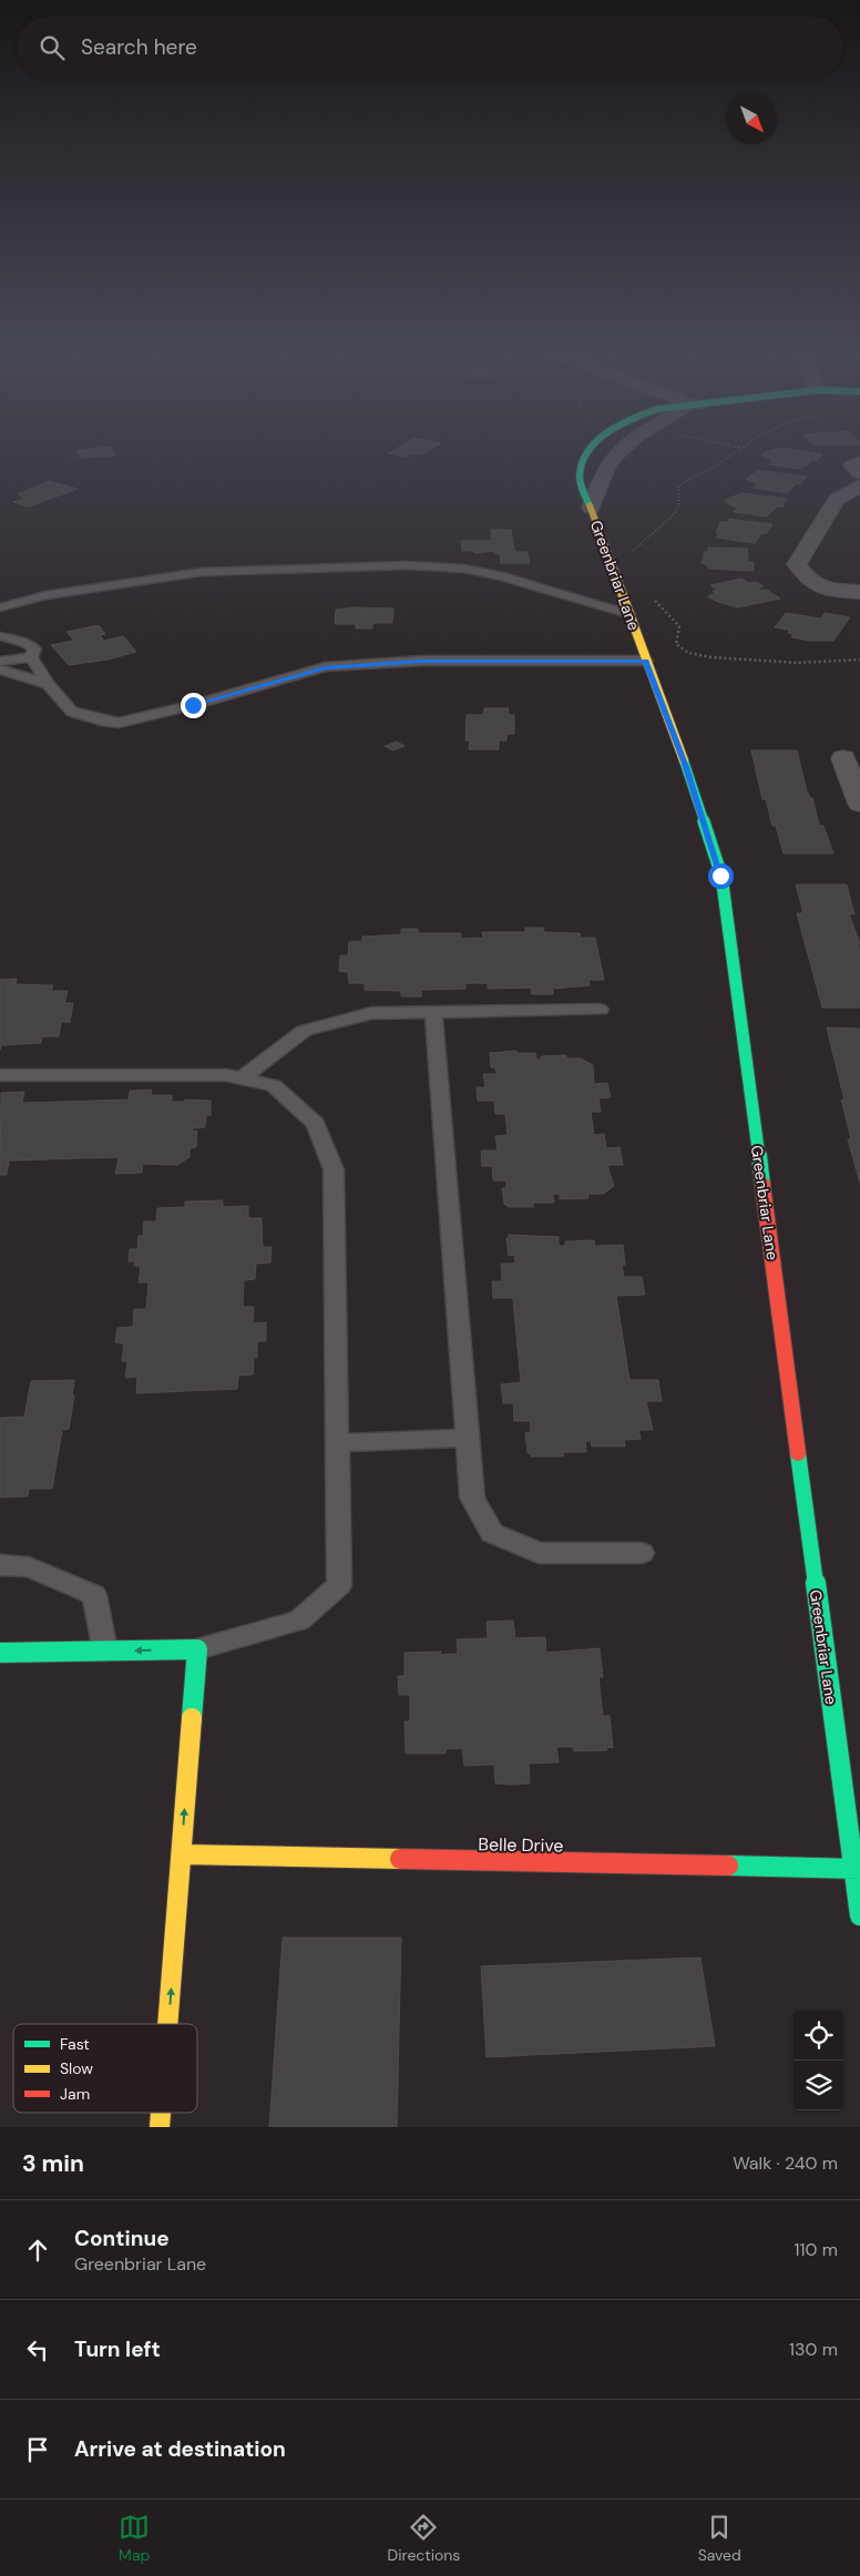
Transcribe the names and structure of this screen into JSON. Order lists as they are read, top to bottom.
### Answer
{
  "streets": {
    "street": ["Greenbriar Lane", "Belle Drive"]
  },
  "crossings": [
    ["Greenbriar Lane", "Belle Drive"]
  ],
  "legend": ["Fast", "Slow", "Jam"],
  "north": "bottom right",
  "page": {
    "search": "Search here",
    "heading": ["3 min", "Walk · 240 m"],
    "list": [
      ["Continue", "Greenbriar Lane", "110 m"],
      ["Turn left", "130 m"],
      "Arrive at destination"
    ],
    "nav": ["Map", "Directions", "Saved"]
  }
}
